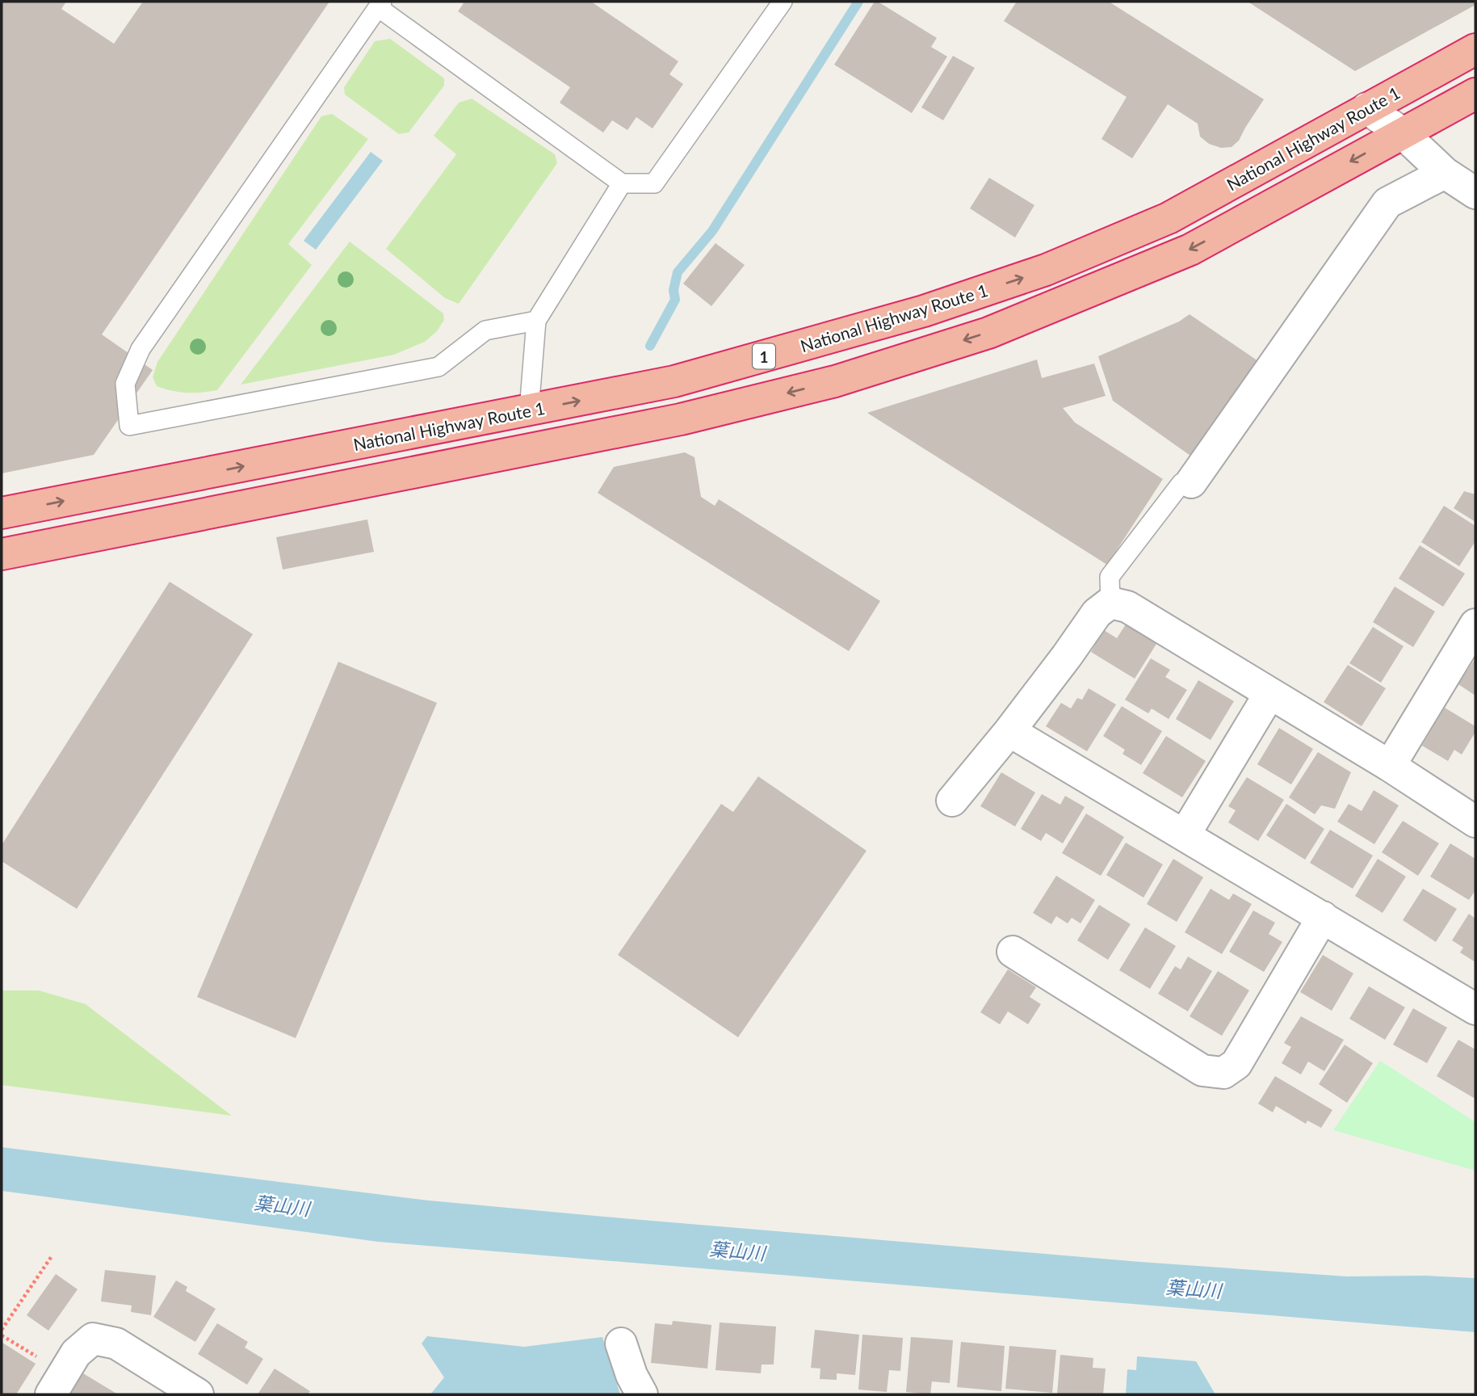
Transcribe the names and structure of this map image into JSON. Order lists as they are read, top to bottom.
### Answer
{
  "streets": {
    "highway": ["National Highway Route 1", "1"]
  },
  "water": ["葉山川"]
}
